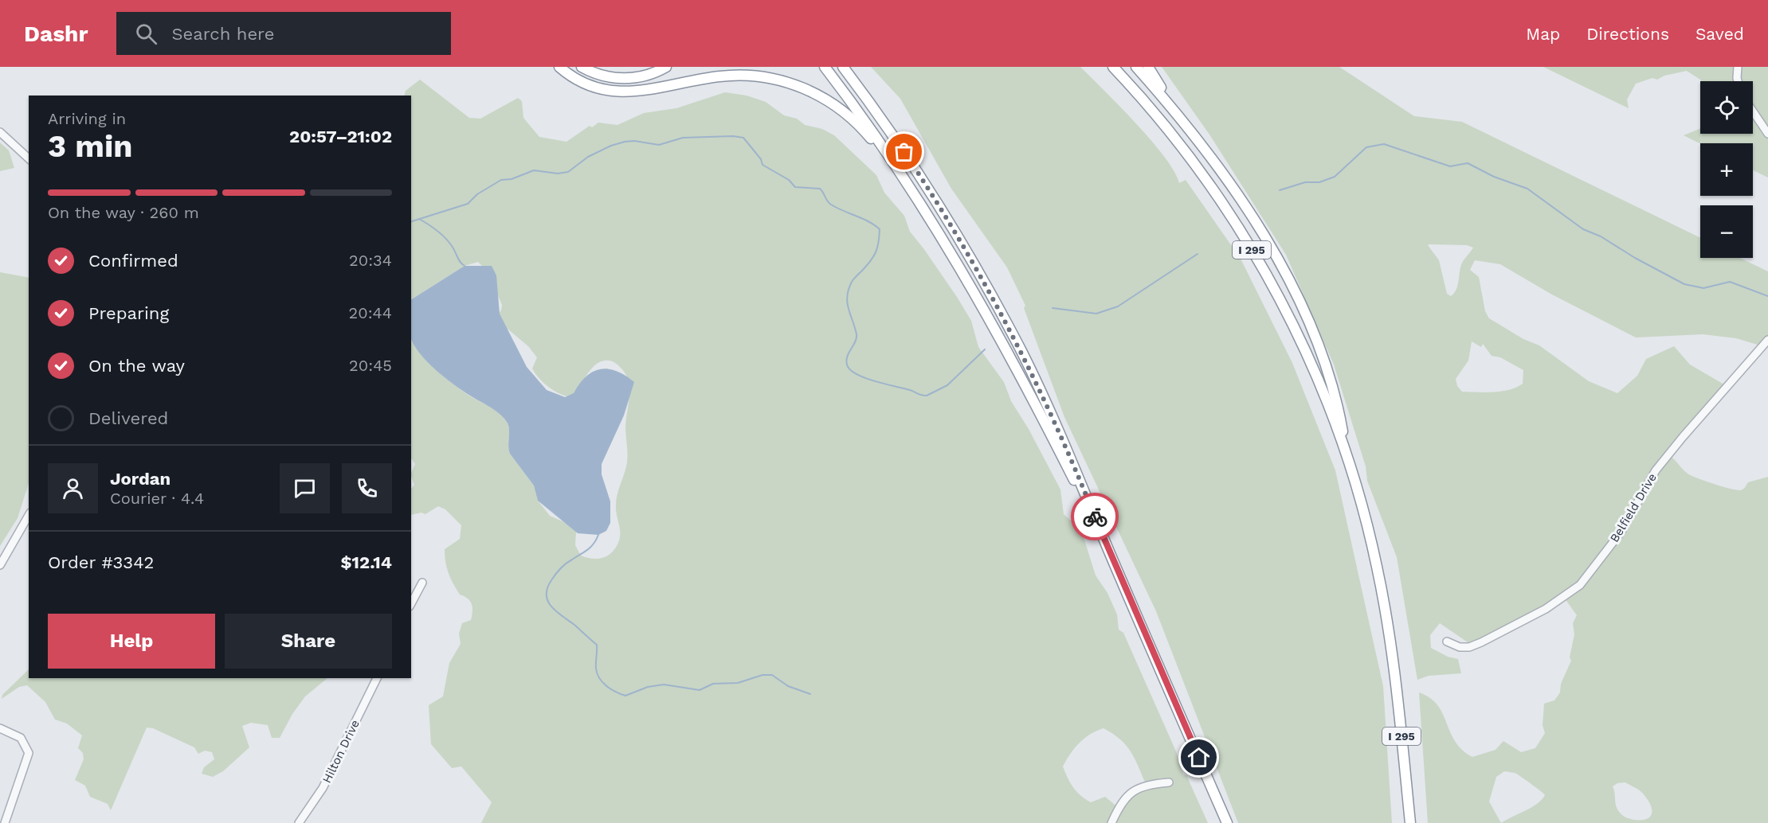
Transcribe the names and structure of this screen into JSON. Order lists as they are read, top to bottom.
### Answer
{
  "streets": {
    "highway": ["I 295"],
    "street": ["Belfield Drive", "Hilton Drive"]
  },
  "page": {
    "header": "Dashr",
    "search": "Search here",
    "nav": ["Map", "Directions", "Saved"],
    "map_buttons": ["+", "−"],
    "heading": ["3 min", "Arriving in", "20:57–21:02"],
    "panel": [
      "Jordan",
      "Courier · 4.4",
      "Order #3342",
      "$12.14"
    ],
    "bar": "On the way · 260 m",
    "list": [
      ["Confirmed", "20:34"],
      ["Preparing", "20:44"],
      ["On the way", "20:45"],
      "Delivered"
    ],
    "buttons": ["Help", "Share"]
  }
}
